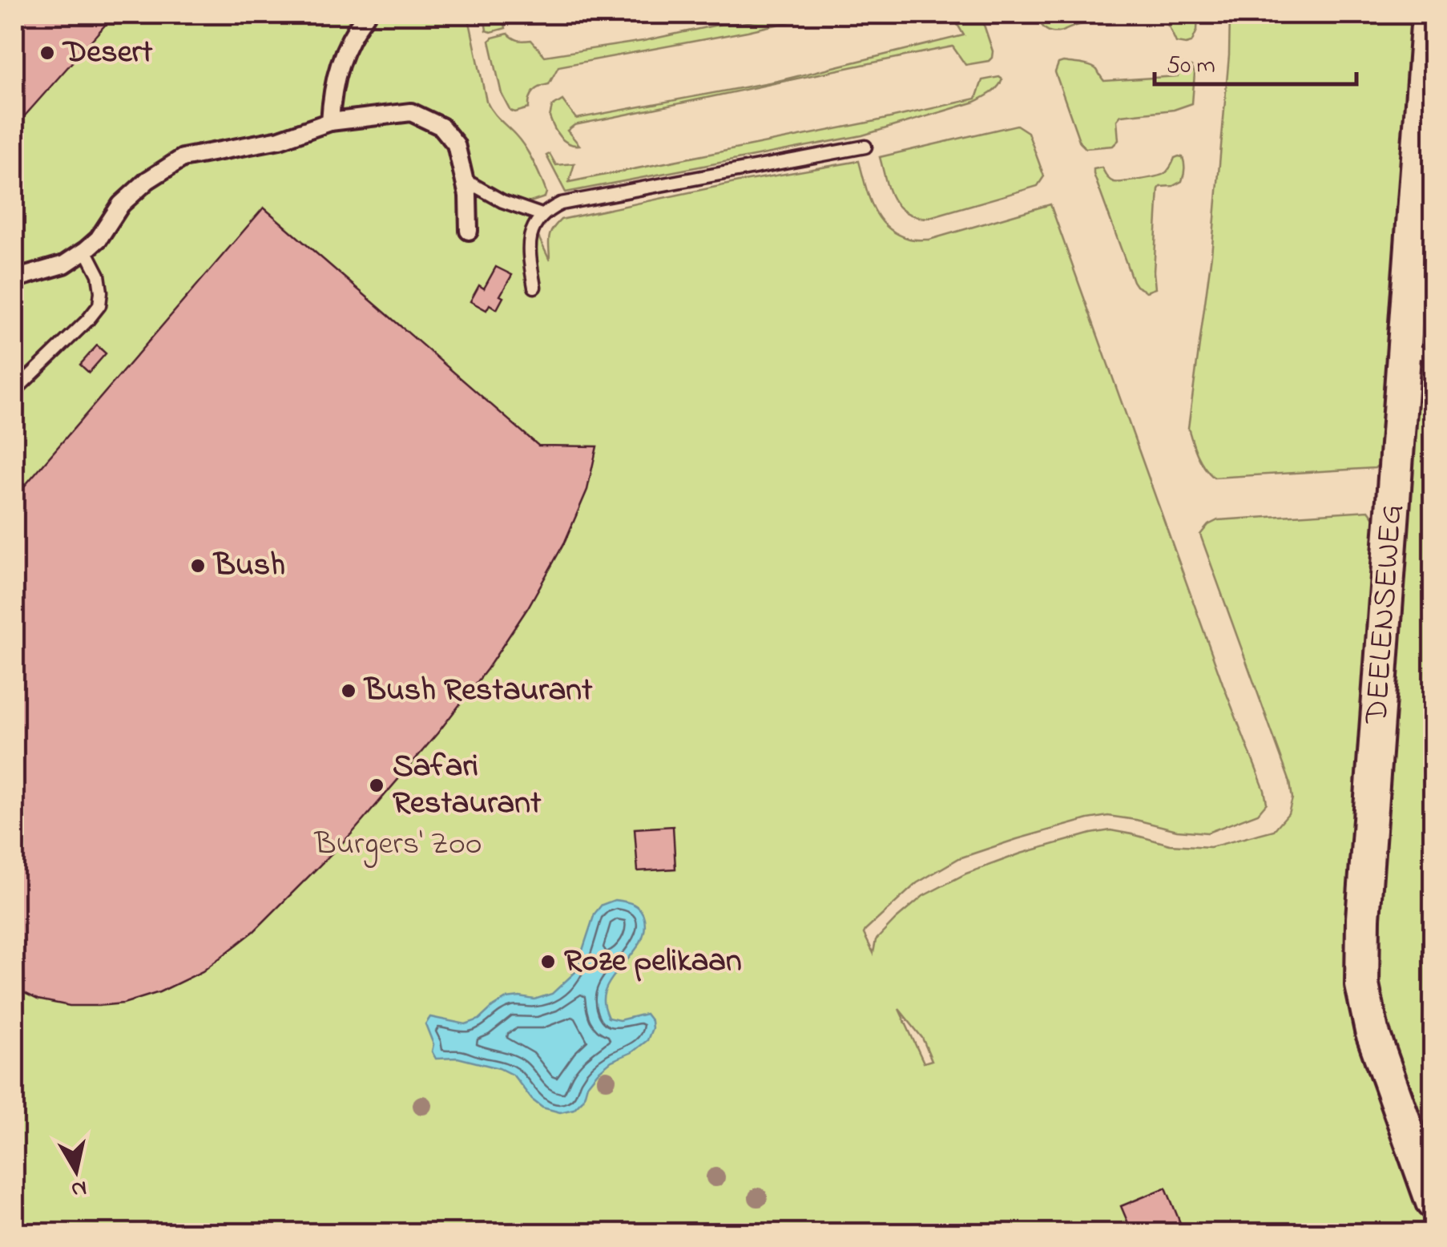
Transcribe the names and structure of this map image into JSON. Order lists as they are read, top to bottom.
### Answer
{
  "streets": {
    "main road": ["DEELENSEWEG"]
  },
  "parks": ["Burgers' Zoo"],
  "places": [
    "Desert",
    "Bush",
    "Bush Restaurant",
    "Safari Restaurant",
    "Roze pelikaan"
  ],
  "scale_bar": "50 m",
  "north": "bottom"
}
